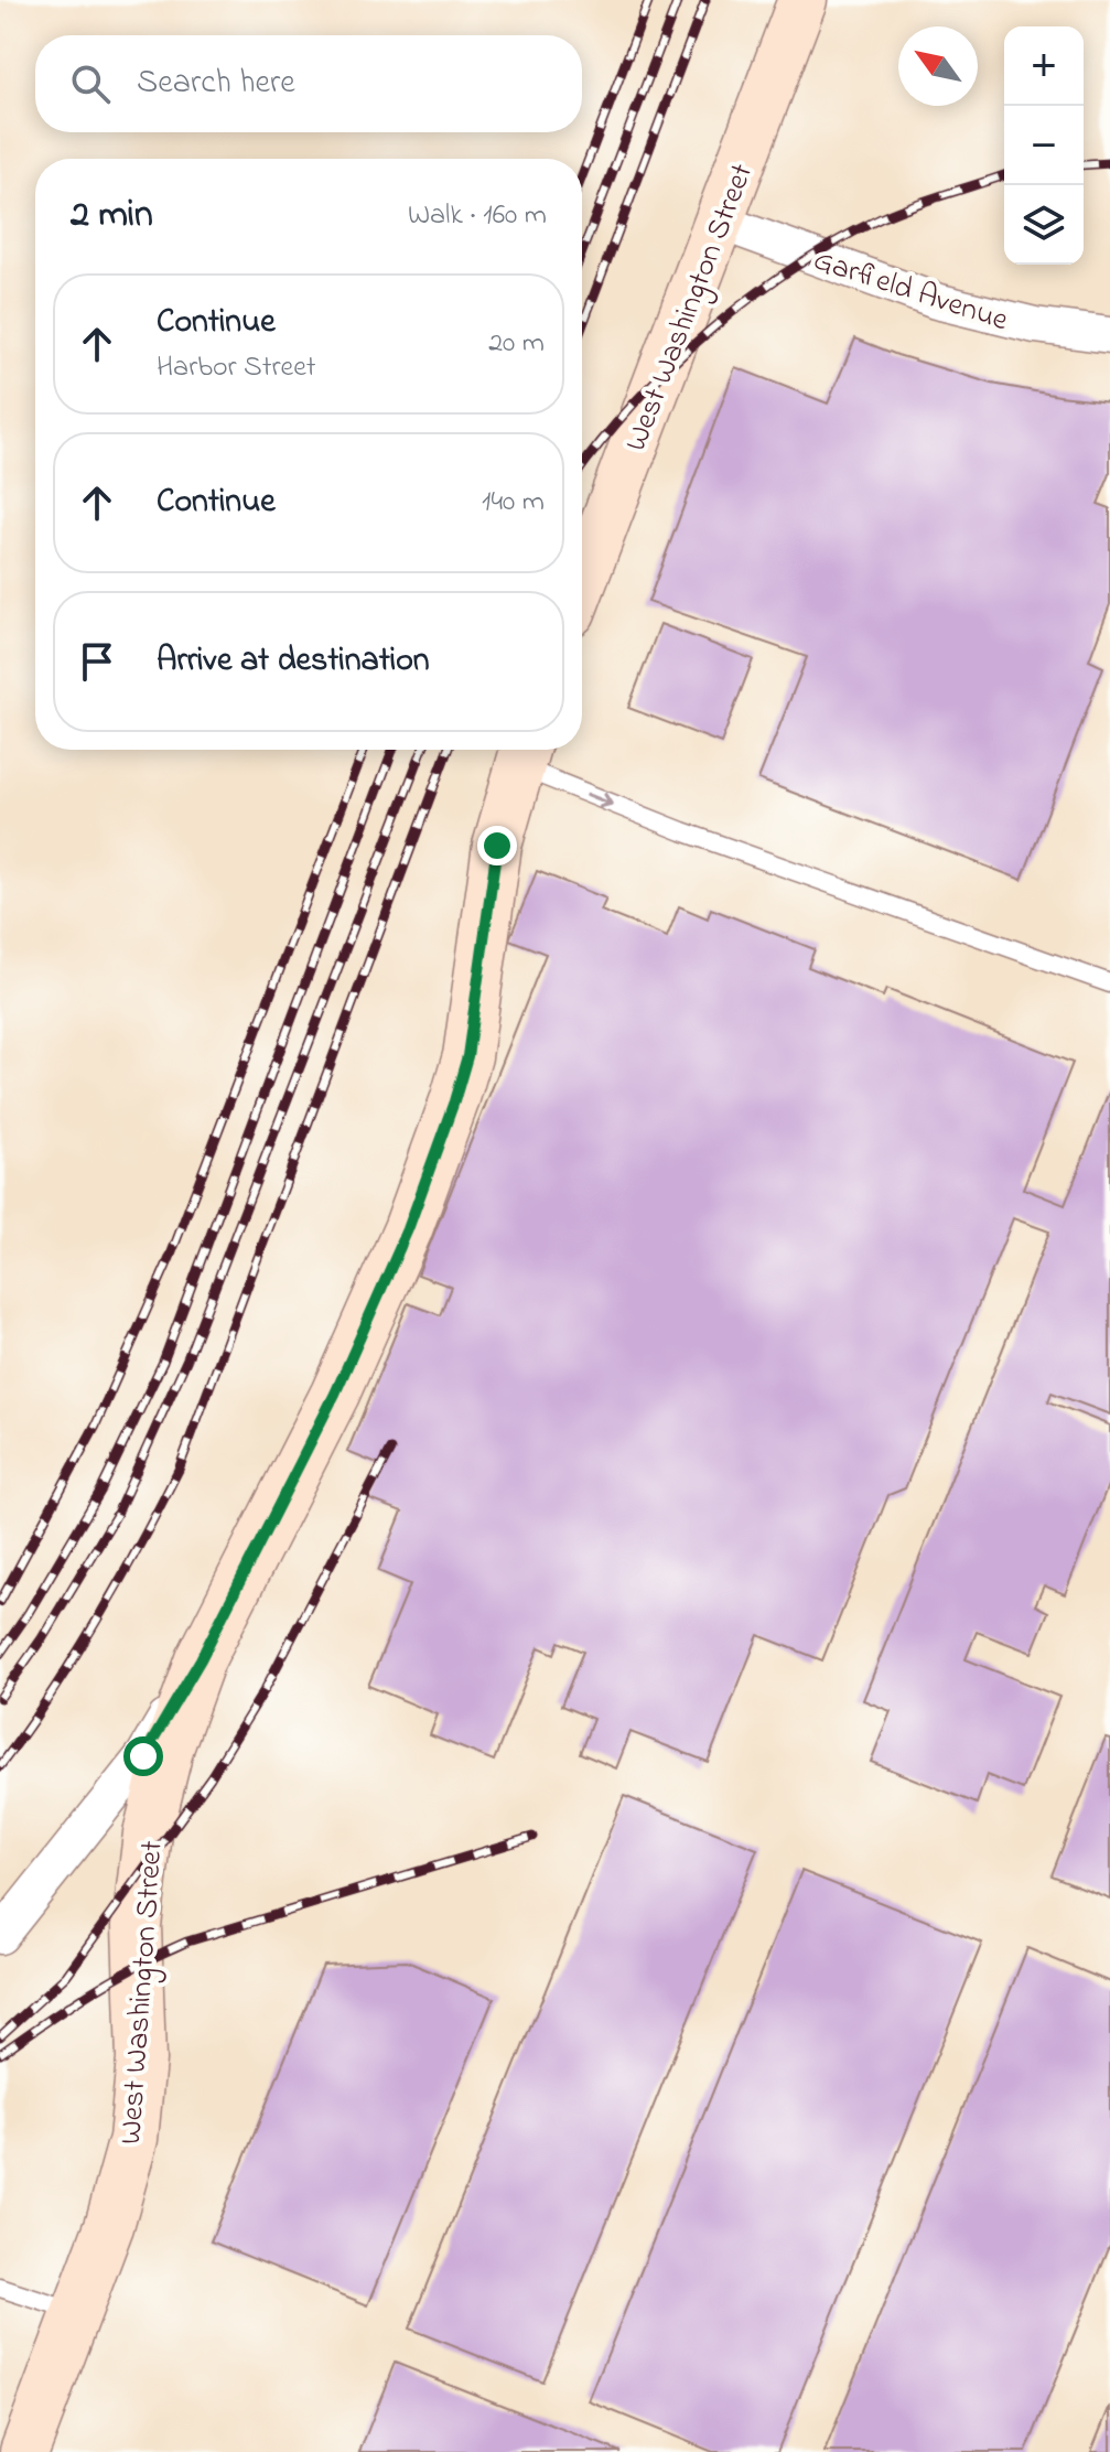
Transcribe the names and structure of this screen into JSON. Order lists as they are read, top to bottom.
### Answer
{
  "streets": {
    "street": ["Garfield Avenue", "West Washington Street"]
  },
  "crossings": [
    ["Garfield Avenue", "West Washington Street"]
  ],
  "north": "top left",
  "page": {
    "map_buttons": ["+", "−"],
    "search": "Search here",
    "heading": ["2 min", "Walk · 160 m"],
    "list": [
      ["Continue", "Harbor Street", "20 m"],
      ["Continue", "140 m"],
      "Arrive at destination"
    ]
  }
}
